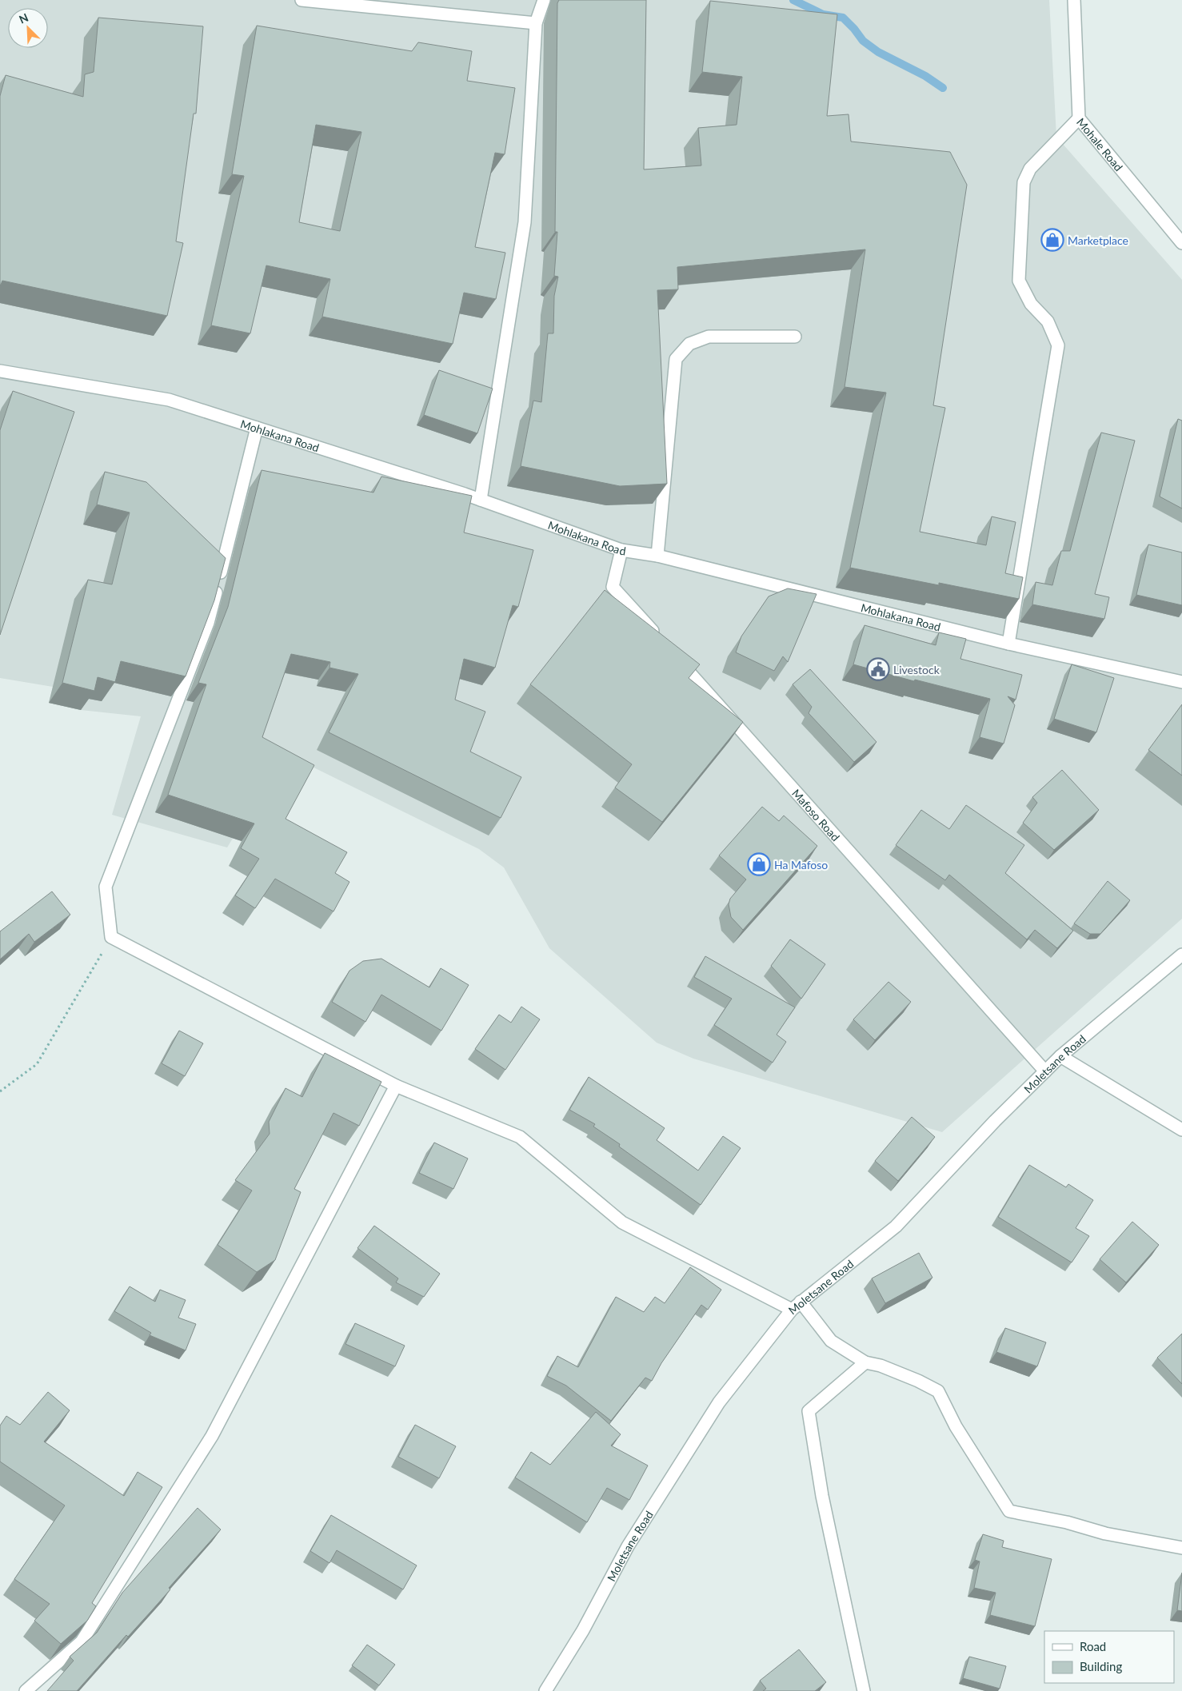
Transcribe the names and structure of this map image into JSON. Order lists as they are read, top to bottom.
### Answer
{
  "streets": {
    "street": [
      "Mohale Road",
      "Mohlakana Road",
      "Mafoso Road",
      "Moletsane Road"
    ]
  },
  "crossings": [
    ["Mafoso Road", "Moletsane Road"]
  ],
  "places": {
    "shop": ["Marketplace", "Ha Mafoso"],
    "public building": ["Livestock"]
  },
  "legend": ["Road", "Building"],
  "north": "top left"
}
